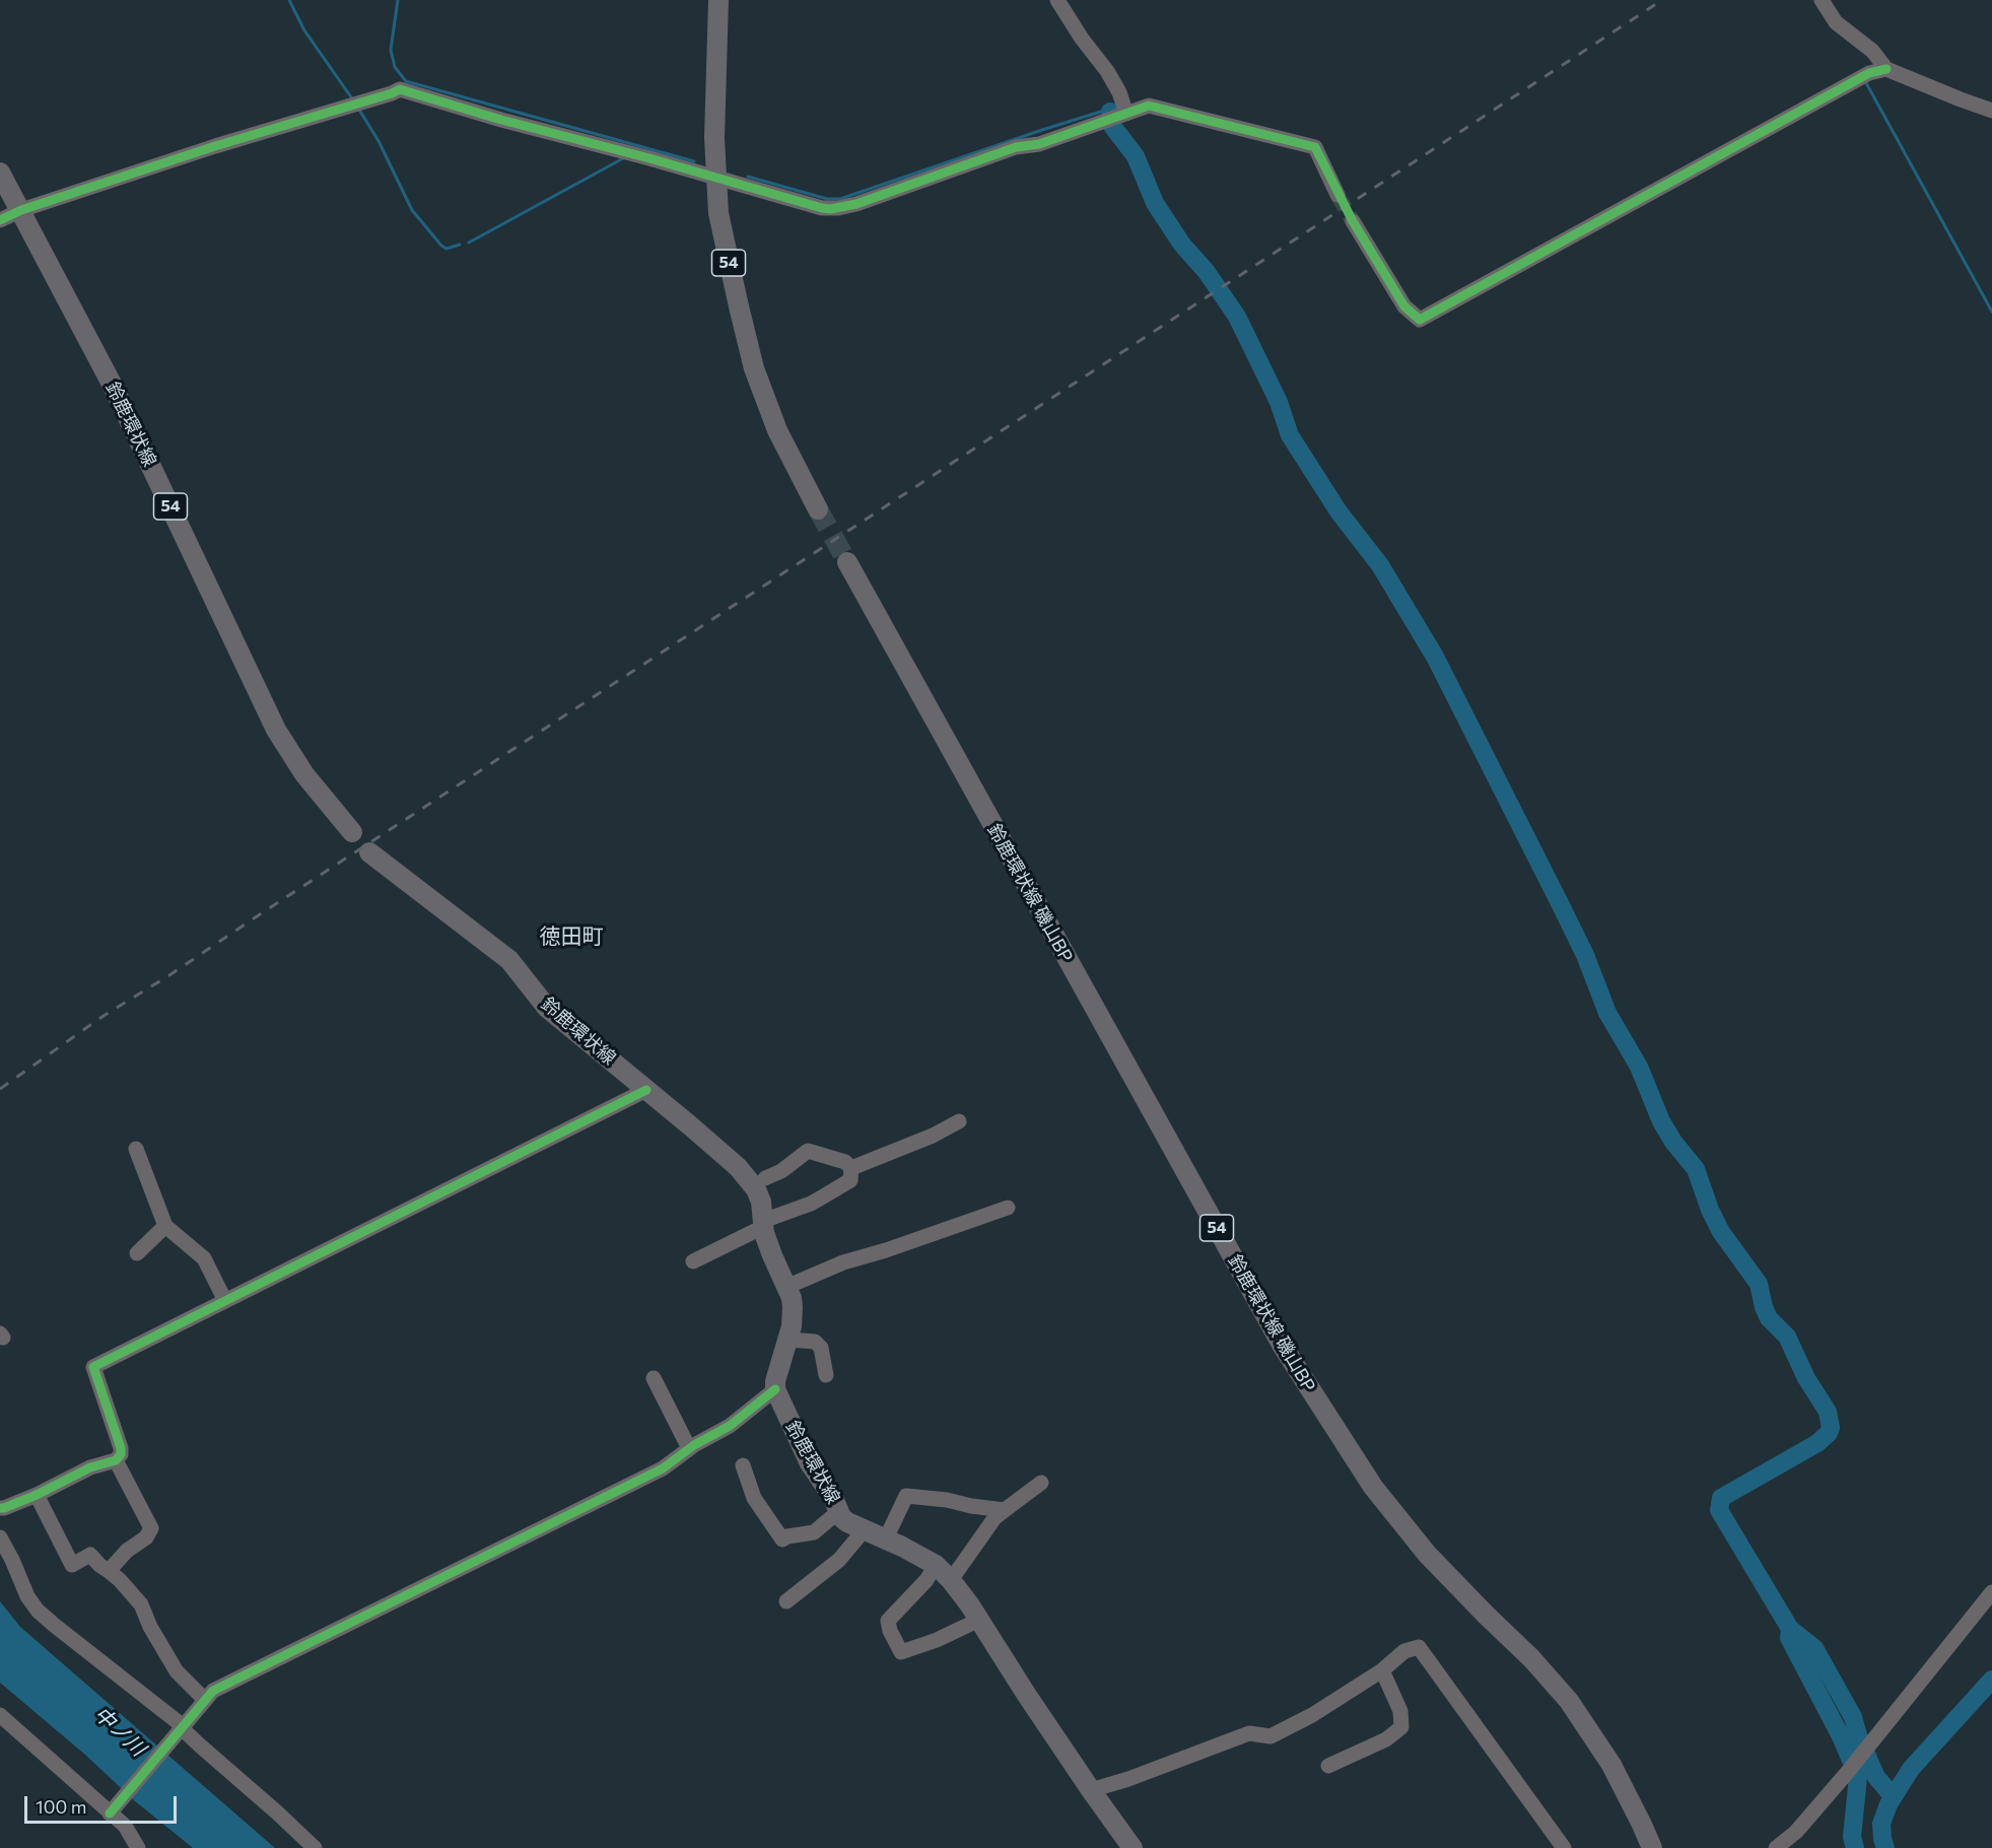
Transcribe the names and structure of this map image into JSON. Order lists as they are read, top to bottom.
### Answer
{
  "streets": {
    "main road": ["54", "鈴鹿環状線", "鈴鹿環状線 磯山BP"]
  },
  "districts": ["徳田町"],
  "water": ["中ノ川"],
  "scale_bar": "100 m"
}
